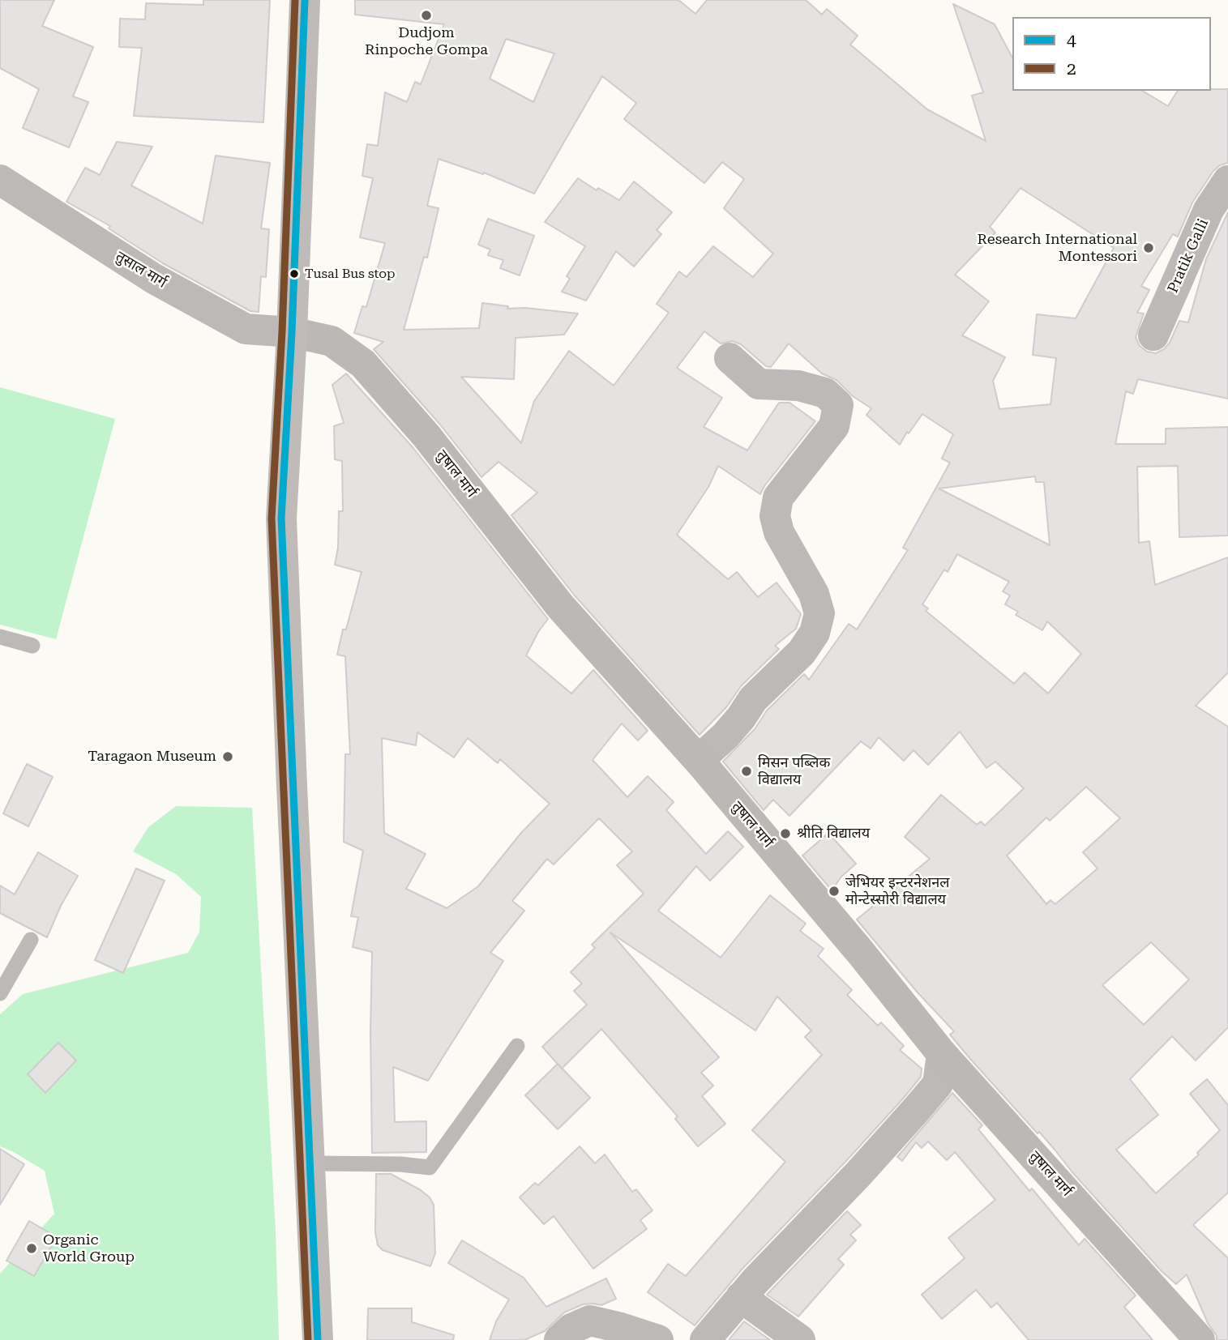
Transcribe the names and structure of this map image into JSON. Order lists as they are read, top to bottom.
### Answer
{
  "streets": {
    "street": ["Pratik Galli", "तुसाल मार्ग", "तुषाल मार्ग"]
  },
  "crossings": [
    ["तुसाल मार्ग", "तुषाल मार्ग"]
  ],
  "places": [
    "Dudjom Rinpoche Gompa",
    "Research International Montessori",
    "Tusal Bus stop",
    "Taragaon Museum",
    "मिसन पब्लिक विद्यालय",
    "श्रीति विद्यालय",
    "जेभियर इन्टरनेशनल मोन्टेस्सोरी विद्यालय",
    "Organic World Group"
  ],
  "lines": ["transit line 4", "transit line 2"],
  "legend": ["4", "2"]
}
